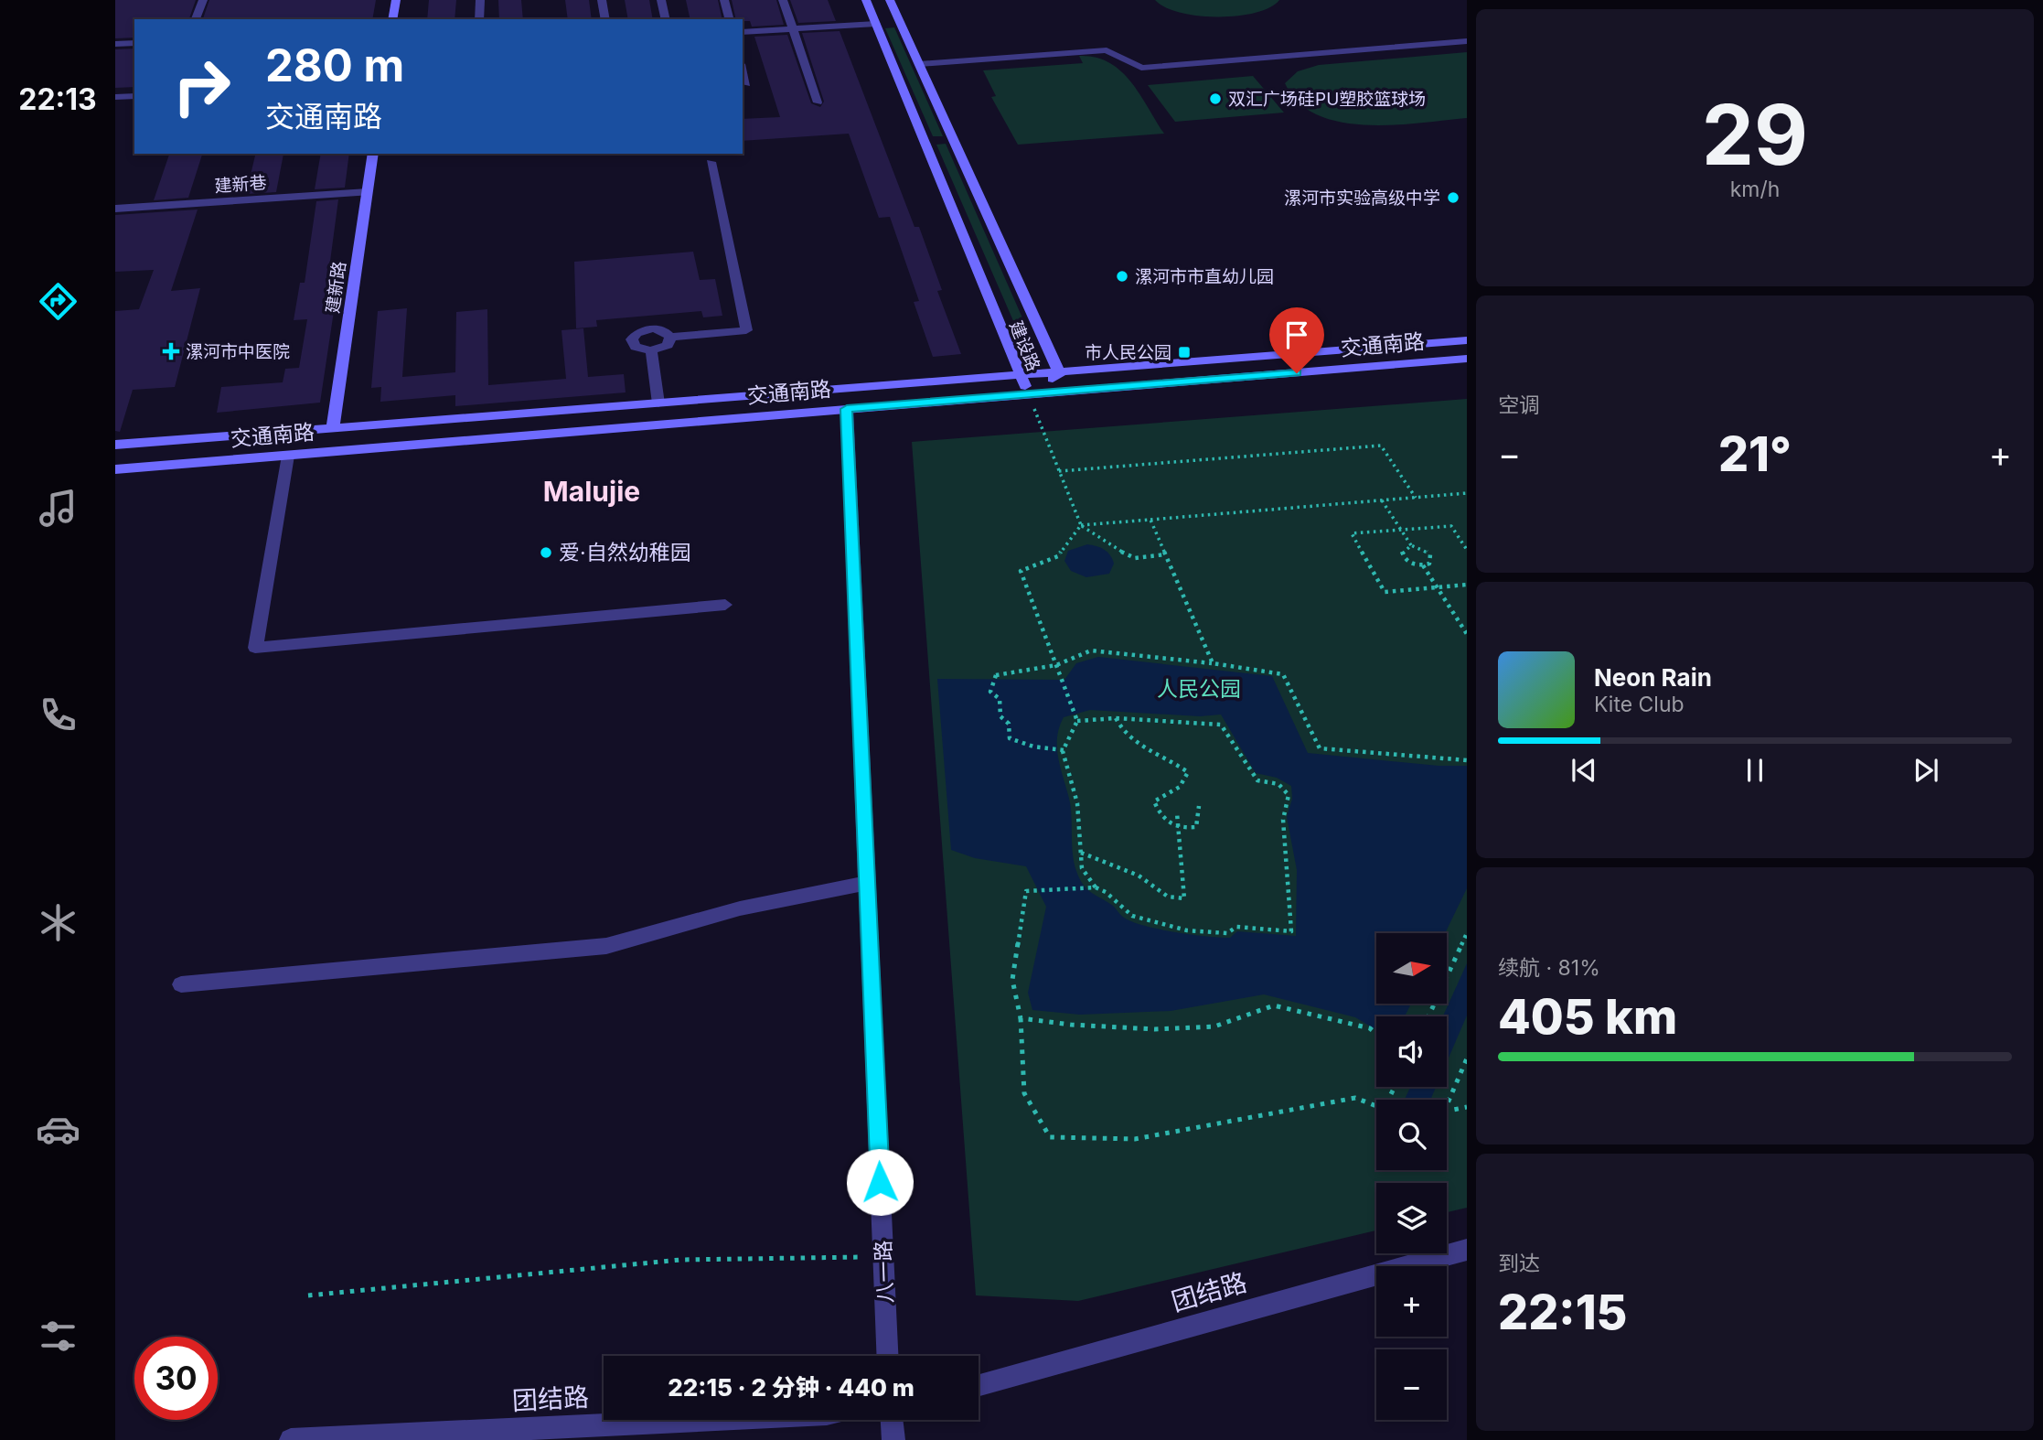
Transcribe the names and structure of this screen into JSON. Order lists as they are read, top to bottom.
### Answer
{
  "streets": {
    "main road": ["建新路", "交通南路", "建设路"],
    "street": ["建新巷", "八一路", "团结路"]
  },
  "crossings": [
    ["建新巷", "建新路"],
    ["建新路", "交通南路"],
    ["交通南路", "建设路"],
    ["交通南路", "八一路"]
  ],
  "districts": ["Malujie"],
  "parks": ["人民公园"],
  "places": {
    "other": [
      "双汇广场硅PU塑胶篮球场",
      "漯河市实验高级中学",
      "漯河市市直幼儿园",
      "爱·自然幼稚园"
    ],
    "health": ["漯河市中医院"],
    "transit": ["市人民公园"]
  },
  "north": "right",
  "page": {
    "tabs": "22:13",
    "tile": [
      ["29", "km/h"],
      "空调",
      ["续航 · 81%", "405 km"],
      ["到达", "22:15"]
    ],
    "turn": ["280 m", "交通南路"],
    "heat": ["−", "21°", "+"],
    "song": ["Neon Rain", "Kite Club"],
    "map_buttons": ["+", "−"],
    "limit": "30",
    "trip": "22:15 · 2 分钟 · 440 m"
  }
}
